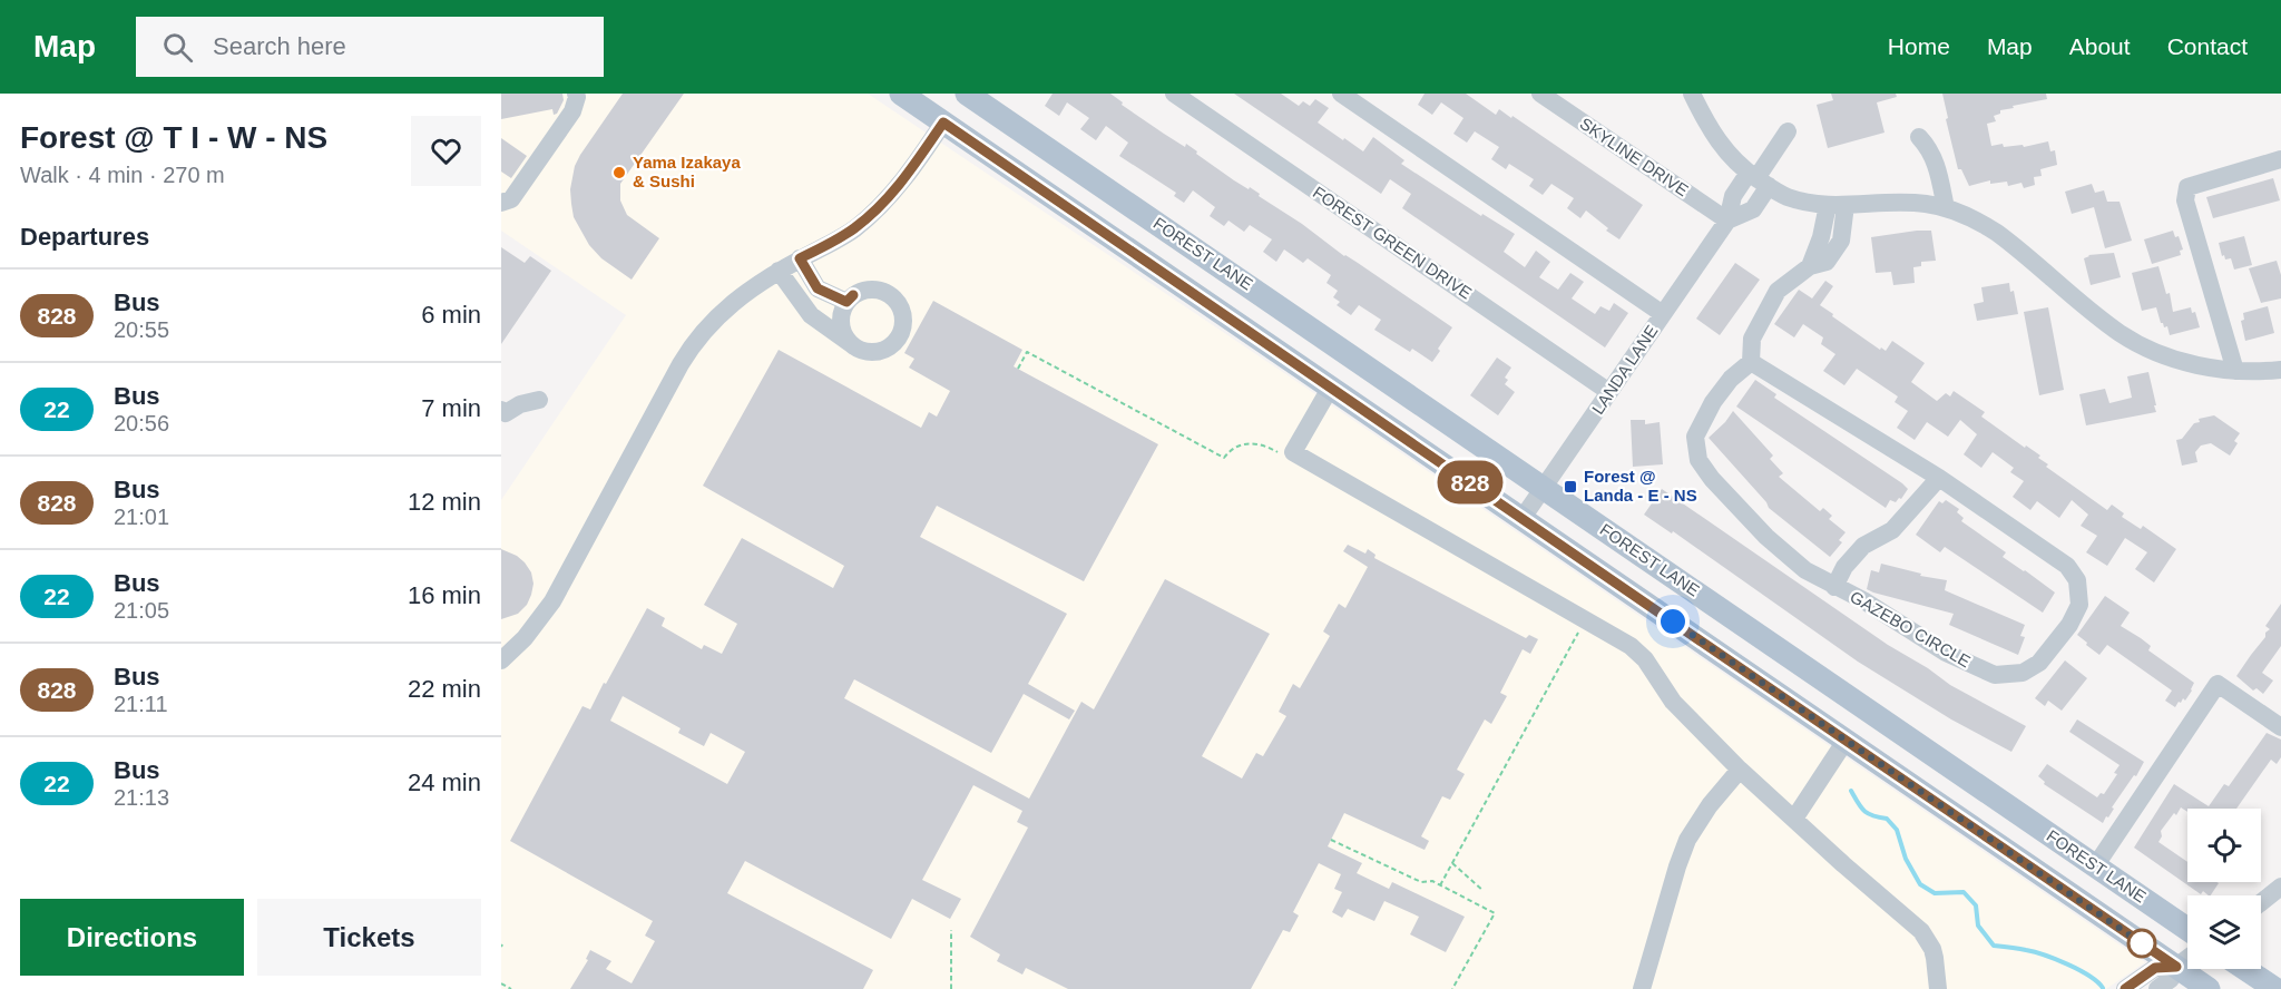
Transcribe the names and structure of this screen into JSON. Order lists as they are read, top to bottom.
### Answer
{
  "streets": {
    "main road": ["FOREST LANE"],
    "street": [
      "SKYLINE DRIVE",
      "FOREST GREEN DRIVE",
      "LANDA LANE",
      "GAZEBO CIRCLE"
    ]
  },
  "crossings": [
    ["SKYLINE DRIVE", "LANDA LANE"],
    ["FOREST GREEN DRIVE", "LANDA LANE"],
    ["FOREST LANE", "LANDA LANE"]
  ],
  "places": {
    "other": ["Yama Izakaya & Sushi"],
    "transit": ["Forest @ Landa - E - NS"]
  },
  "lines": ["bus line 828"],
  "page": {
    "header": "Map",
    "search": "Search here",
    "nav": [
      "Home",
      "Map",
      "About",
      "Contact"
    ],
    "heading": [
      ["Forest @ T I - W - NS", "Walk · 4 min · 270 m"],
      "Departures"
    ],
    "on_map": "828",
    "list": [
      {
        "mark": "828",
        "name": "Bus",
        "note": "20:55",
        "value": "6 min"
      },
      {
        "mark": "22",
        "name": "Bus",
        "note": "20:56",
        "value": "7 min"
      },
      {
        "mark": "828",
        "name": "Bus",
        "note": "21:01",
        "value": "12 min"
      },
      {
        "mark": "22",
        "name": "Bus",
        "note": "21:05",
        "value": "16 min"
      },
      {
        "mark": "828",
        "name": "Bus",
        "note": "21:11",
        "value": "22 min"
      },
      {
        "mark": "22",
        "name": "Bus",
        "note": "21:13",
        "value": "24 min"
      }
    ],
    "buttons": ["Directions", "Tickets"]
  }
}
